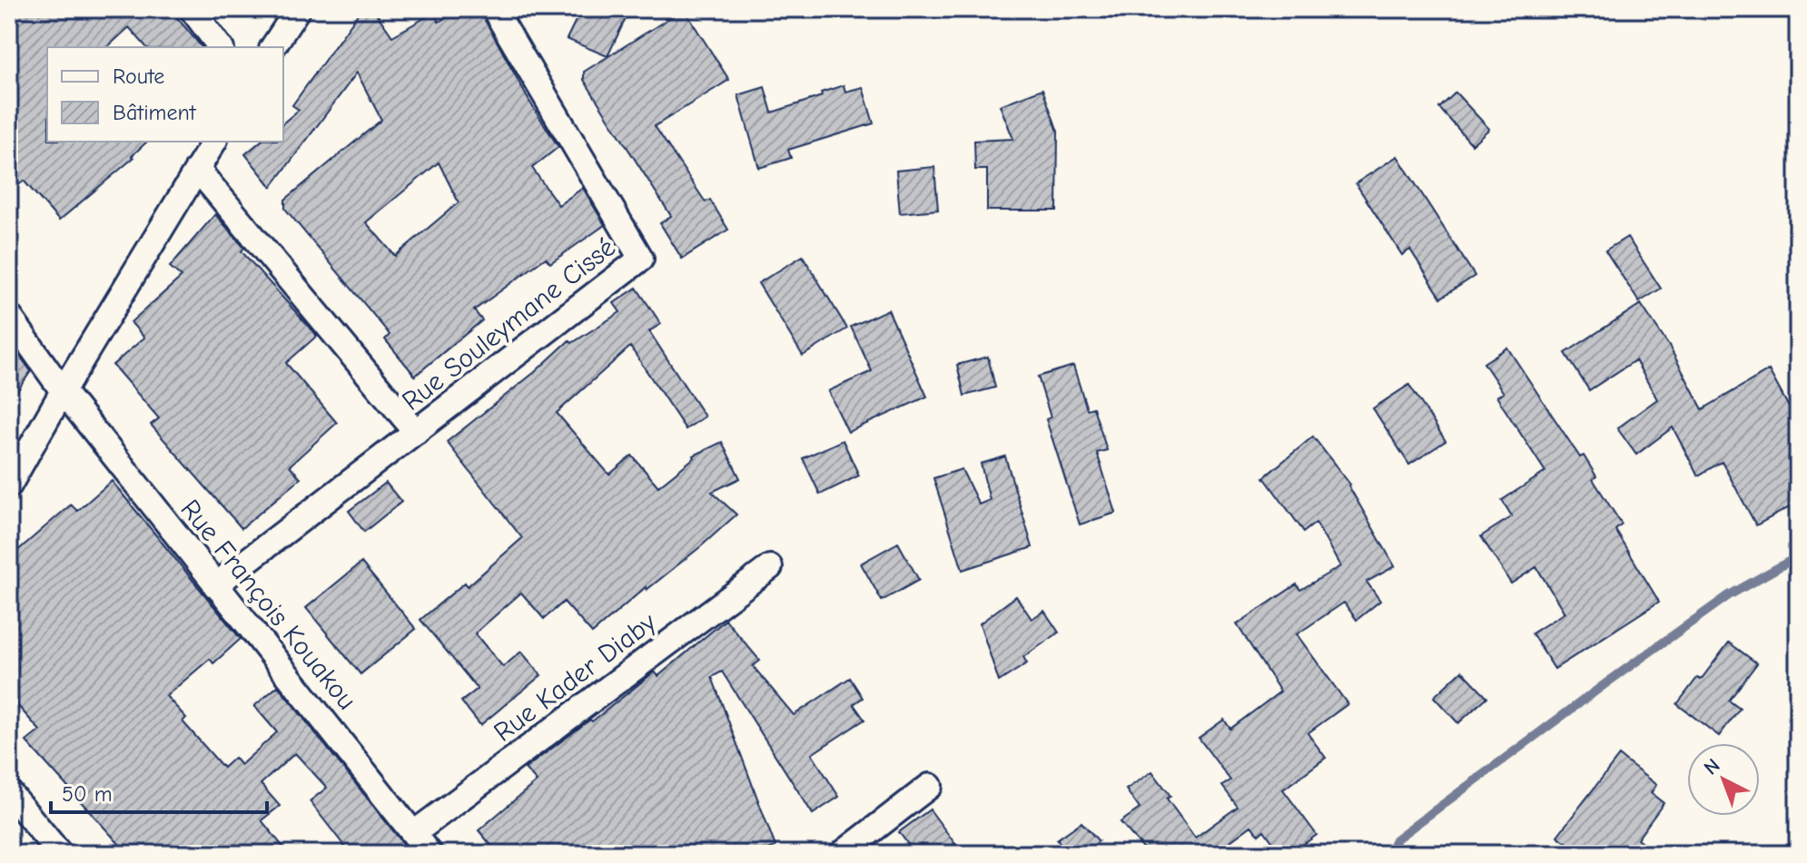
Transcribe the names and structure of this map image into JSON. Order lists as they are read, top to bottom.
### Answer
{
  "streets": {
    "street": ["Rue Souleymane Cissé", "Rue François Kouakou", "Rue Kader Diaby"]
  },
  "crossings": [
    ["Rue Souleymane Cissé", "Rue François Kouakou"],
    ["Rue François Kouakou", "Rue Kader Diaby"]
  ],
  "legend": ["Route", "Bâtiment"],
  "scale_bar": "50 m",
  "north": "top left"
}
